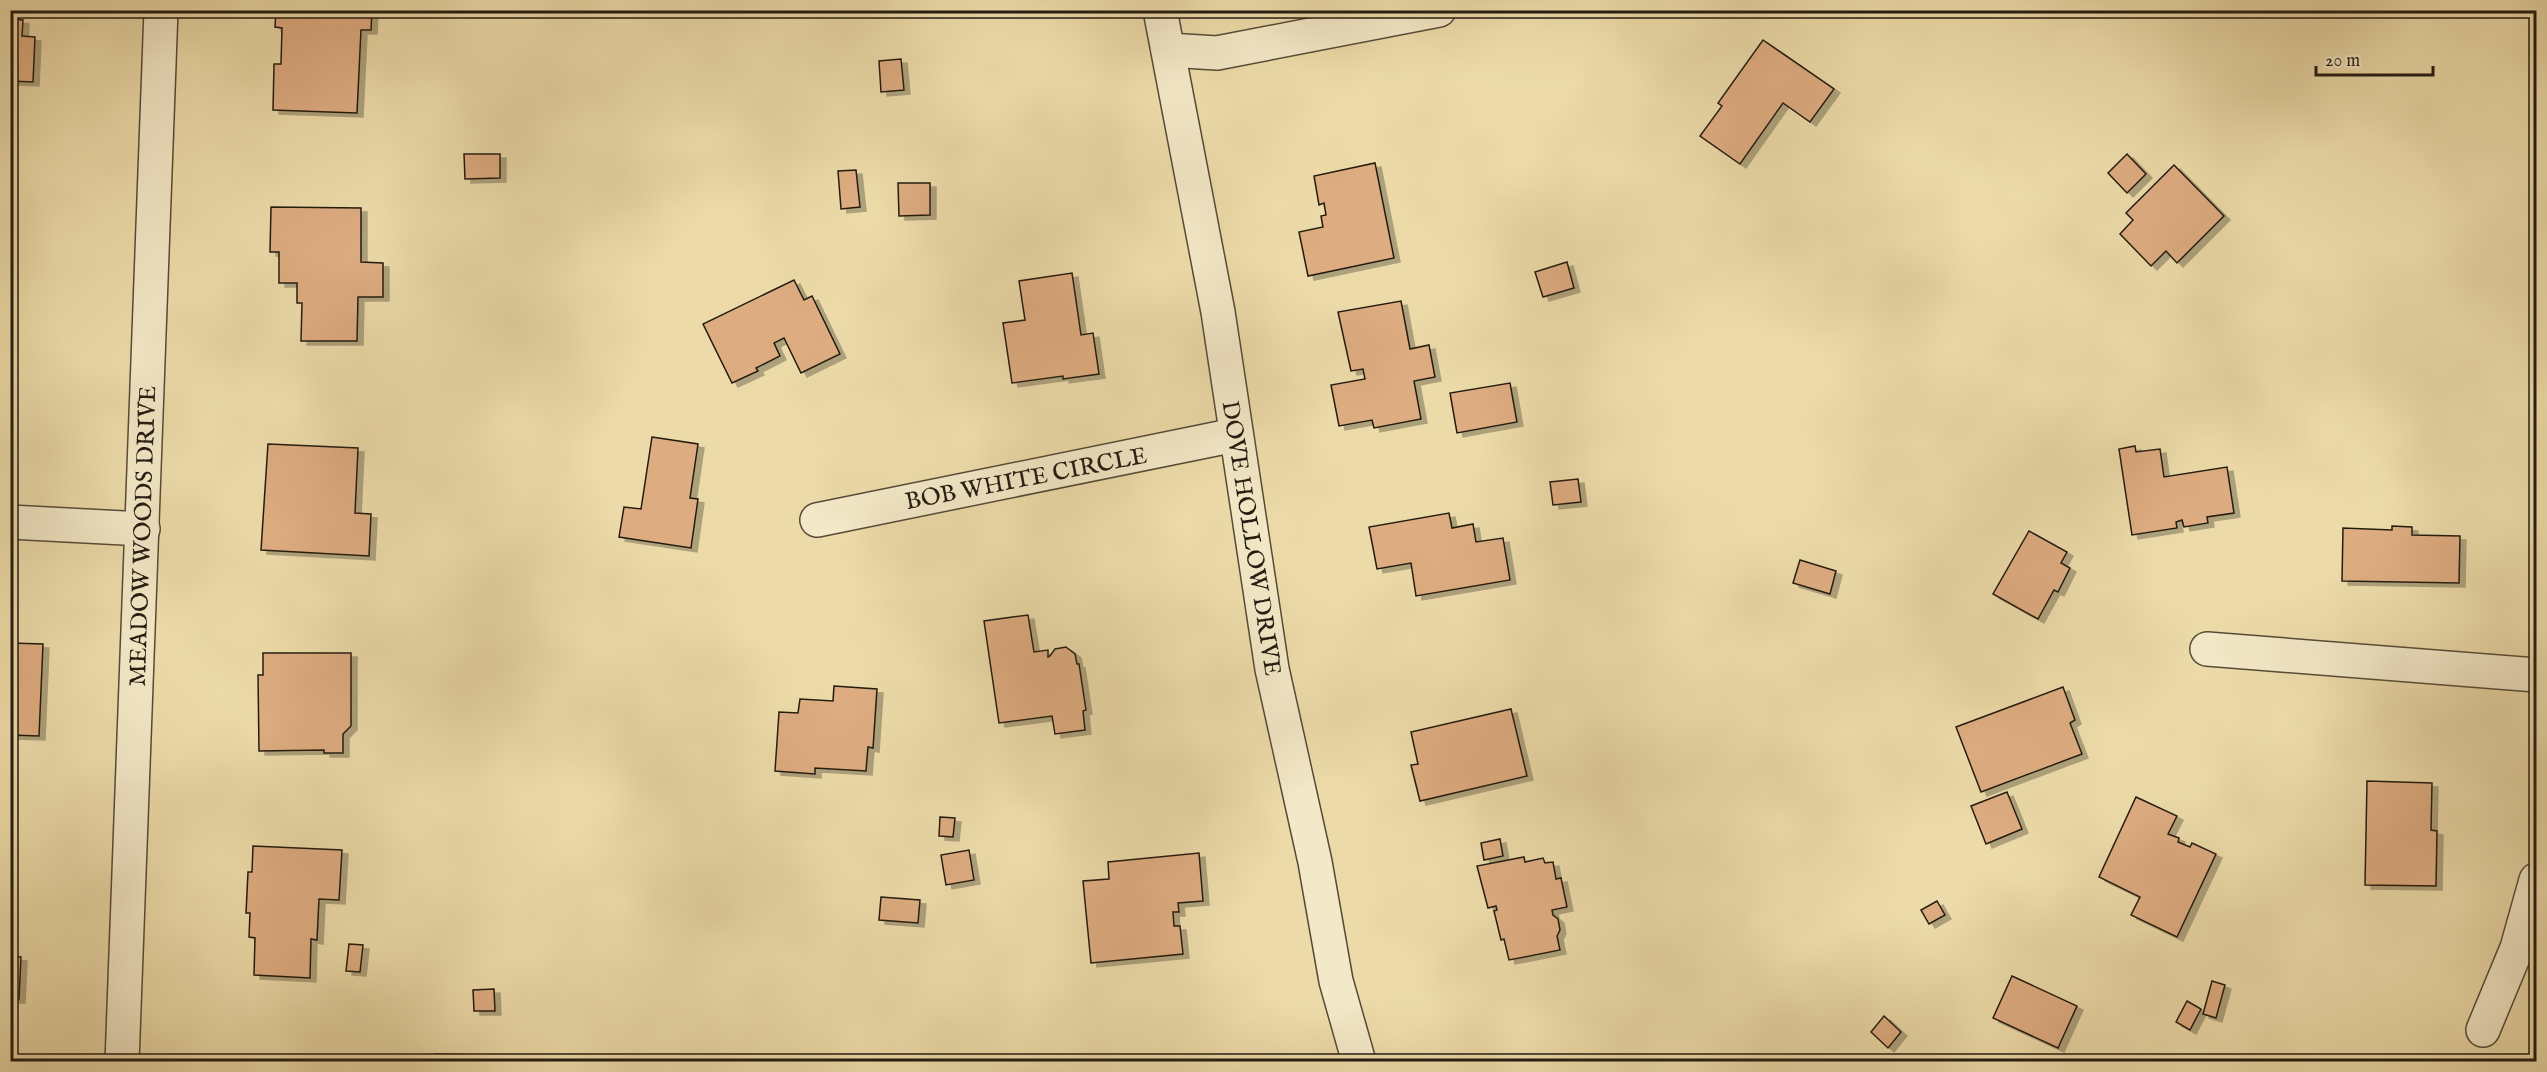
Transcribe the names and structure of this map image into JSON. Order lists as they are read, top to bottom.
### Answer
{
  "streets": {
    "street": ["BOB WHITE CIRCLE", "MEADOW WOODS DRIVE", "DOVE HOLLOW DRIVE"]
  },
  "crossings": [
    ["BOB WHITE CIRCLE", "DOVE HOLLOW DRIVE"]
  ],
  "scale_bar": "20 m"
}
